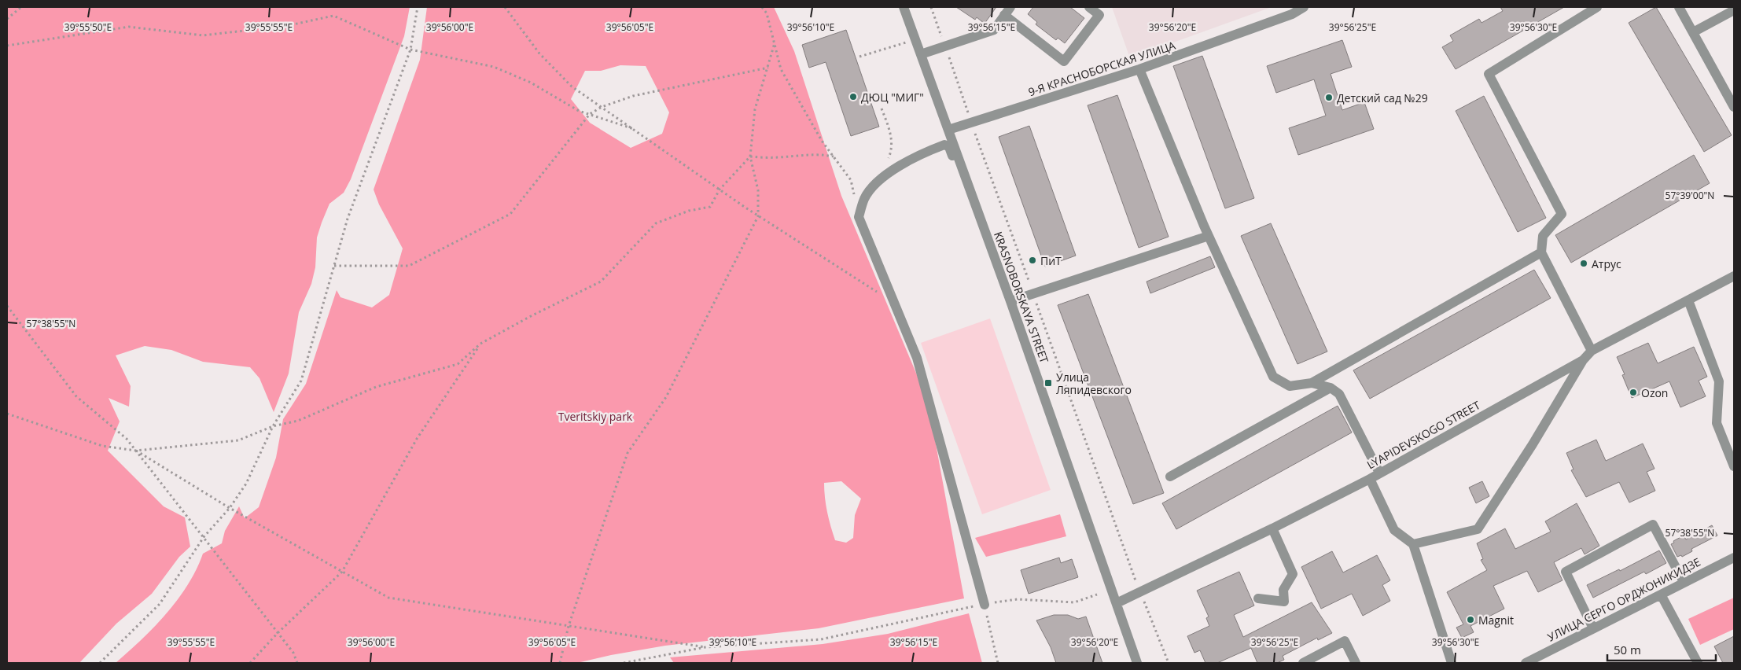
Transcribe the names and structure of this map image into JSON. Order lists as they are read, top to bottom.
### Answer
{
  "streets": {
    "street": [
      "9-Я КРАСНОБОРСКАЯ УЛИЦА",
      "KRASNOBORSKAYA STREET",
      "LYAPIDEVSKOGO STREET",
      "УЛИЦА СЕРГО ОРДЖОНИКИДЗЕ"
    ]
  },
  "crossings": [
    ["9-Я КРАСНОБОРСКАЯ УЛИЦА", "KRASNOBORSKAYA STREET"],
    ["KRASNOBORSKAYA STREET", "LYAPIDEVSKOGO STREET"]
  ],
  "parks": ["Tveritskiy park"],
  "places": {
    "other": [
      "ДЮЦ \"МИГ\"",
      "Детский сад №29",
      "ПиТ",
      "Атрус",
      "Ozon",
      "Magnit"
    ],
    "transit": ["Улица Ляпидевского"]
  },
  "scale_bar": "50 m",
  "coordinates": [
    "39°55'50\"E",
    "39°55'55\"E",
    "39°56'00\"E",
    "39°56'05\"E",
    "39°56'10\"E",
    "39°56'15\"E",
    "39°56'20\"E",
    "39°56'25\"E",
    "39°56'30\"E",
    "57°39'00\"N",
    "57°38'55\"N"
  ]
}
